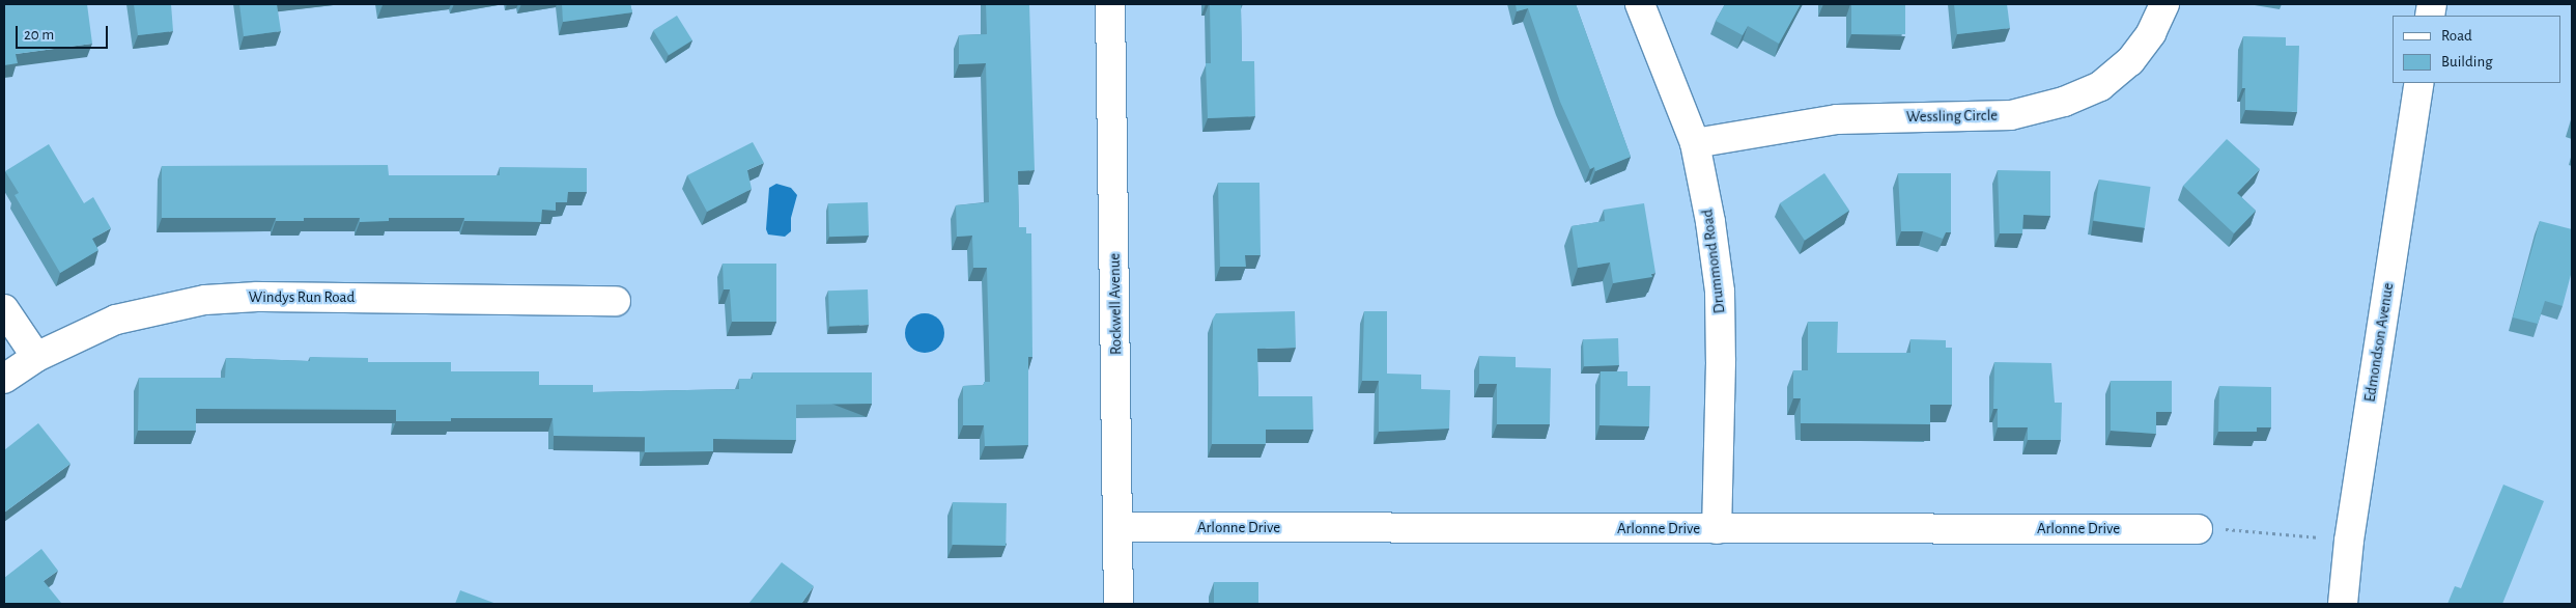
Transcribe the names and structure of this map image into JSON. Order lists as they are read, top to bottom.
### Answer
{
  "streets": {
    "street": [
      "Wessling Circle",
      "Drummond Road",
      "Windys Run Road",
      "Rockwell Avenue",
      "Edmondson Avenue",
      "Arlonne Drive"
    ]
  },
  "crossings": [
    ["Wessling Circle", "Drummond Road"],
    ["Drummond Road", "Arlonne Drive"],
    ["Rockwell Avenue", "Arlonne Drive"]
  ],
  "legend": ["Road", "Building"],
  "scale_bar": "20 m"
}
